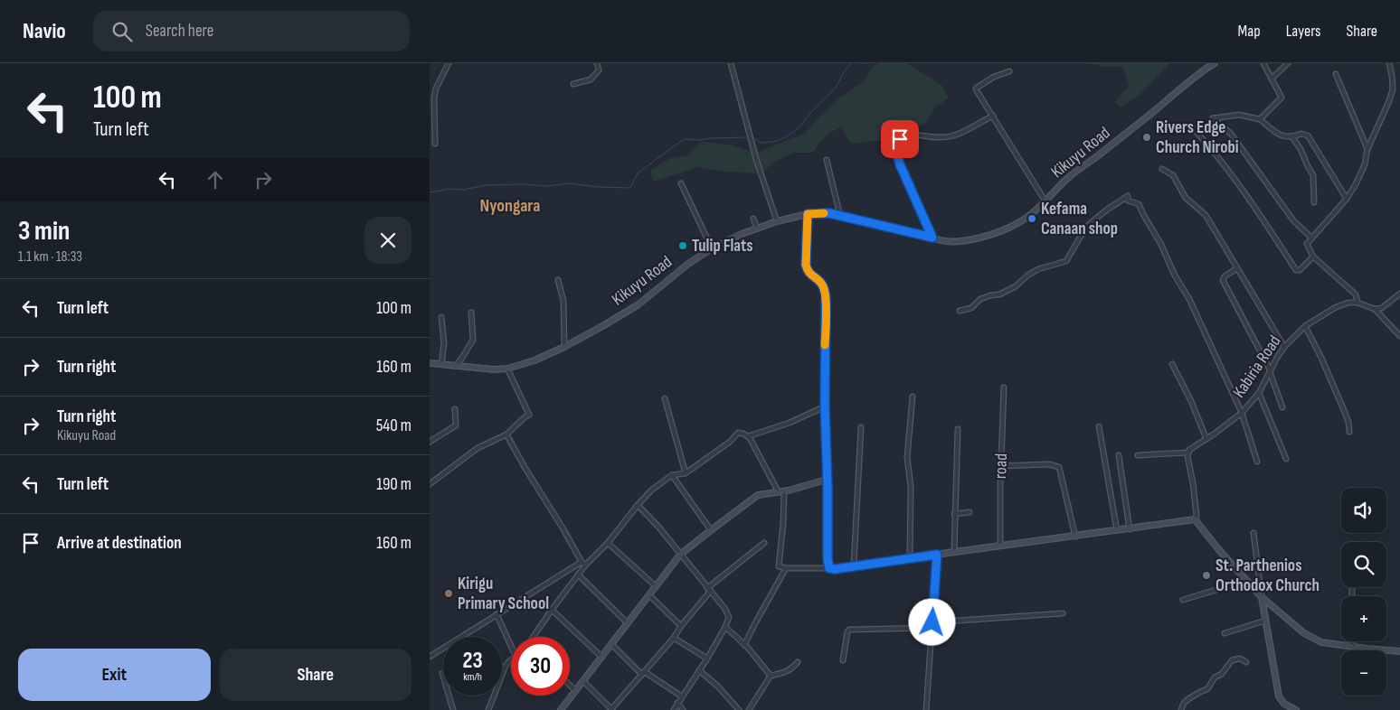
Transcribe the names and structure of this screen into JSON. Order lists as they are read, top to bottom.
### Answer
{
  "streets": {
    "main road": ["Kikuyu Road"],
    "street": ["Kabiria Road", "road"]
  },
  "districts": ["Nyongara"],
  "places": [
    "Rivers Edge Church Nirobi",
    "Kefama Canaan shop",
    "Tulip Flats",
    "St. Parthenios Orthodox Church",
    "Kirigu Primary School"
  ],
  "page": {
    "header": "Navio",
    "search": "Search here",
    "nav": ["Map", "Layers", "Share"],
    "turn": ["100 m", "Turn left"],
    "heading": ["3 min", "1.1 km · 18:33"],
    "list": [
      {
        "name": "Turn left",
        "value": "100 m"
      },
      {
        "name": "Turn right",
        "value": "160 m"
      },
      {
        "name": "Turn right",
        "note": "Kikuyu Road",
        "value": "540 m"
      },
      {
        "name": "Turn left",
        "value": "190 m"
      },
      {
        "name": "Arrive at destination",
        "value": "160 m"
      }
    ],
    "map_buttons": ["+", "−"],
    "speed": "23 km/h",
    "limit": "30",
    "buttons": ["Exit", "Share"]
  }
}
